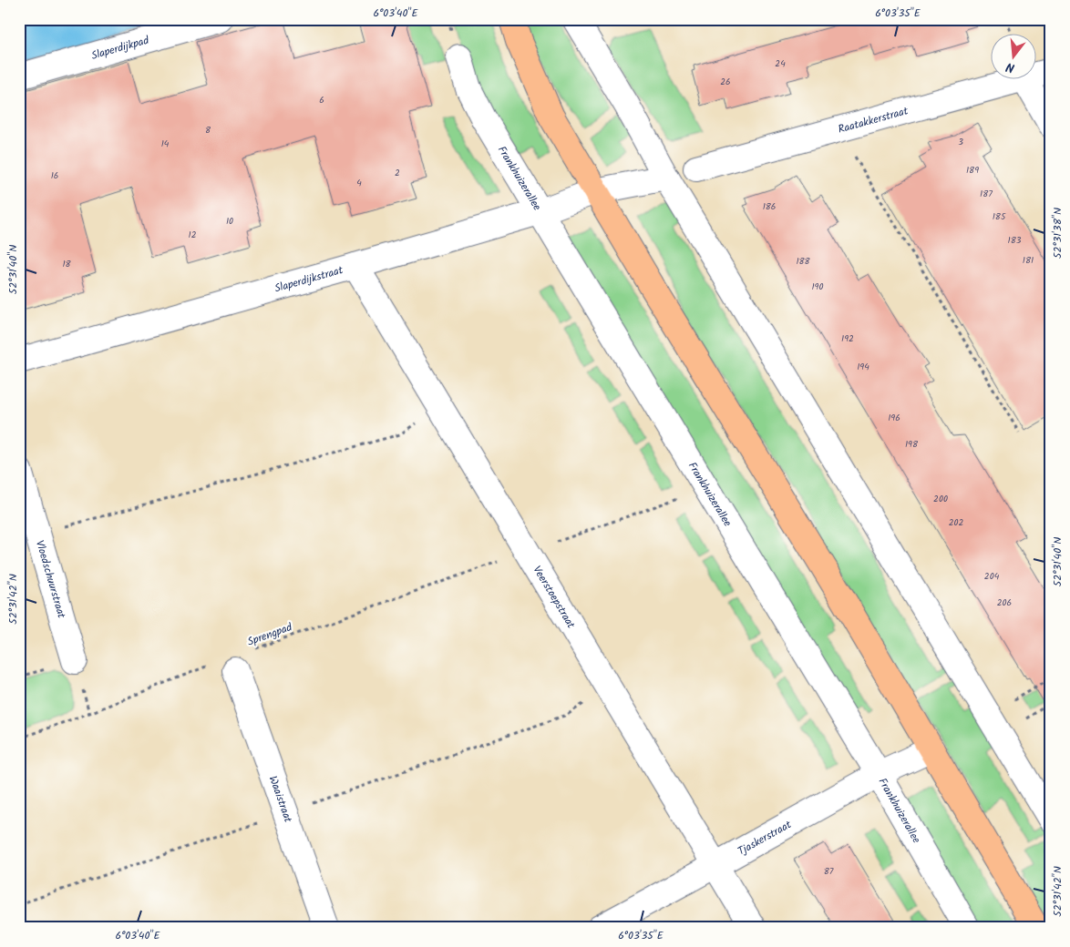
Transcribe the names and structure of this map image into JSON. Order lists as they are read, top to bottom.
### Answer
{
  "streets": {
    "street": [
      "Slaperdijkpad",
      "Raatakkerstraat",
      "Frankhuizerallee",
      "Slaperdijkstraat",
      "Vloedschuurstraat",
      "Veerstoepstraat",
      "Waaistraat",
      "Tjaskerstraat"
    ],
    "path": ["Sprengpad"]
  },
  "crossings": [
    ["Frankhuizerallee", "Slaperdijkstraat"],
    ["Frankhuizerallee", "Sprengpad"],
    ["Frankhuizerallee", "Tjaskerstraat"],
    ["Slaperdijkstraat", "Veerstoepstraat"],
    ["Veerstoepstraat", "Sprengpad"],
    ["Veerstoepstraat", "Tjaskerstraat"]
  ],
  "house_numbers": [
    "24",
    "26",
    "6",
    "8",
    "3",
    "14",
    "189",
    "2",
    "16",
    "4",
    "187",
    "186",
    "185",
    "10",
    "12",
    "183",
    "181",
    "188",
    "18",
    "190",
    "192",
    "194",
    "196",
    "198",
    "200",
    "202",
    "204",
    "206",
    "87"
  ],
  "north": "bottom",
  "coordinates": [
    "6°03'40\"E",
    "6°03'35\"E",
    "52°31'38\"N",
    "52°31'40\"N",
    "52°31'42\"N"
  ]
}
